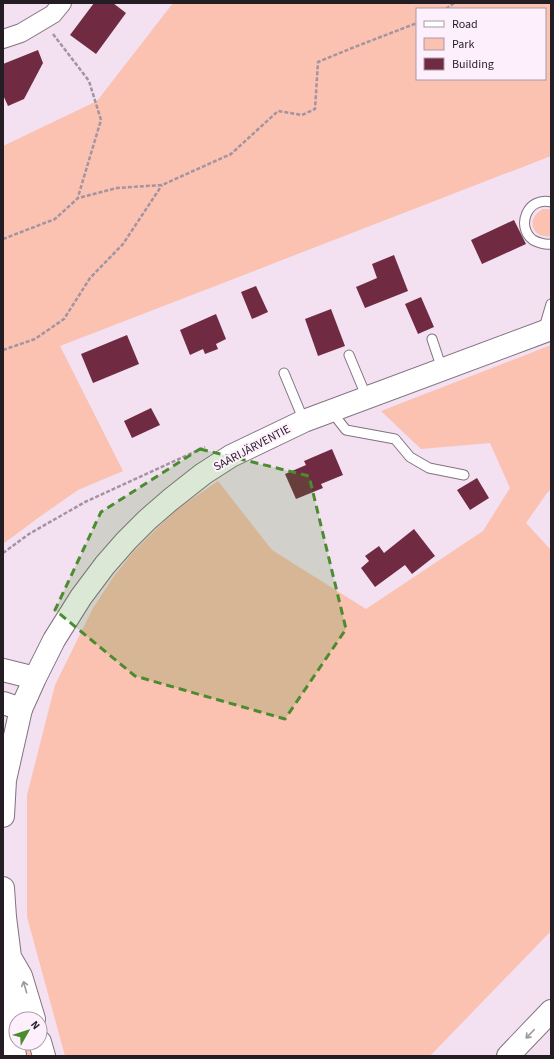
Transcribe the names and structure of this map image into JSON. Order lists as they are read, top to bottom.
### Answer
{
  "streets": {
    "main road": ["SAARIJÄRVENTIE"]
  },
  "legend": ["Road", "Park", "Building"],
  "north": "top right"
}
